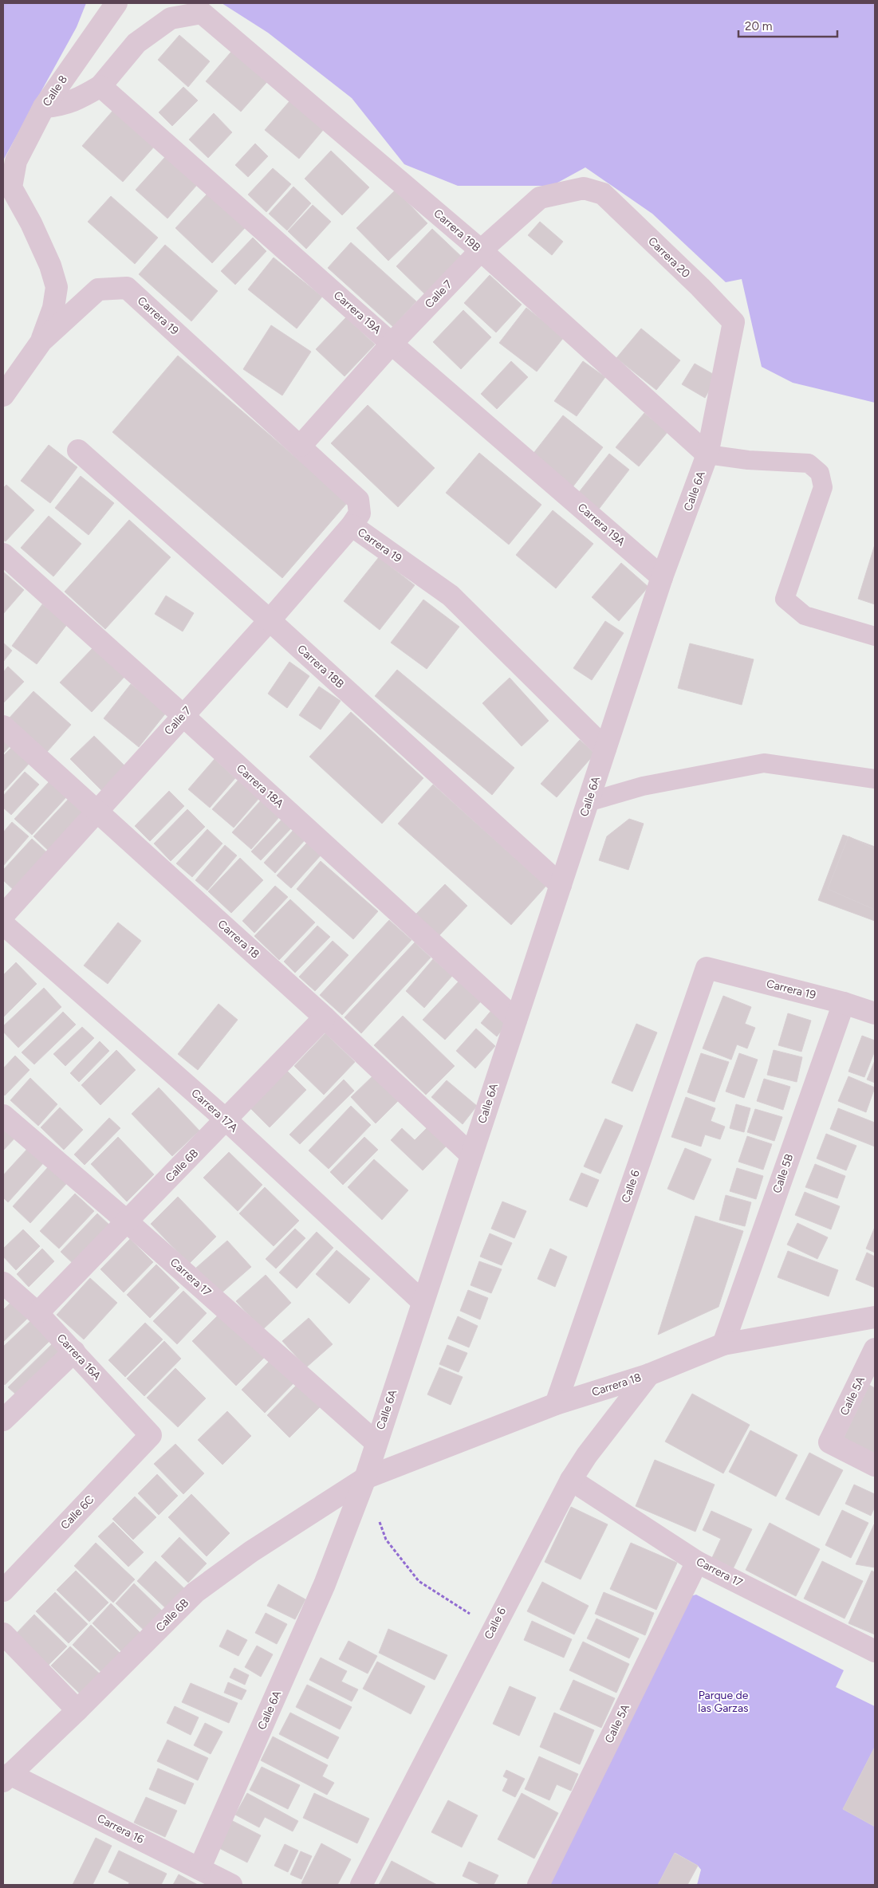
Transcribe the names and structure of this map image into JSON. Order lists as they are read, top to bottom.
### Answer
{
  "streets": {
    "street": [
      "Calle 8",
      "Carrera 19B",
      "Carrera 20",
      "Calle 7",
      "Carrera 19A",
      "Carrera 19",
      "Calle 6A",
      "Carrera 18B",
      "Carrera 18A",
      "Carrera 18",
      "Carrera 17A",
      "Calle 6B",
      "Calle 5B",
      "Calle 6",
      "Carrera 17",
      "Carrera 16A",
      "Calle 5A",
      "Calle 6C",
      "Carrera 16"
    ]
  },
  "crossings": [
    ["Calle 8", "Carrera 19"],
    ["Carrera 19B", "Calle 7"],
    ["Carrera 19B", "Carrera 19A"],
    ["Carrera 19B", "Calle 6A"],
    ["Carrera 20", "Calle 7"],
    ["Carrera 20", "Calle 6A"],
    ["Calle 7", "Carrera 19A"],
    ["Calle 7", "Carrera 19"],
    ["Calle 7", "Carrera 18B"],
    ["Calle 7", "Carrera 18A"],
    ["Calle 7", "Carrera 18"],
    ["Carrera 19A", "Calle 6A"],
    ["Carrera 19", "Calle 6A"],
    ["Carrera 19", "Calle 5B"],
    ["Carrera 19", "Calle 6"],
    ["Calle 6A", "Carrera 18B"],
    ["Calle 6A", "Carrera 18A"],
    ["Calle 6A", "Carrera 18"],
    ["Calle 6A", "Carrera 17A"],
    ["Calle 6A", "Calle 6B"],
    ["Calle 6A", "Carrera 17"],
    ["Calle 6A", "Carrera 16"],
    ["Carrera 18", "Calle 6B"],
    ["Carrera 18", "Calle 5B"],
    ["Carrera 18", "Calle 6"],
    ["Carrera 17A", "Calle 6B"],
    ["Calle 6B", "Carrera 17"],
    ["Calle 6B", "Carrera 16A"],
    ["Calle 6B", "Carrera 16"],
    ["Calle 6", "Carrera 17"],
    ["Carrera 17", "Calle 5A"],
    ["Carrera 16A", "Calle 6C"]
  ],
  "parks": ["Parque de las Garzas"],
  "scale_bar": "20 m"
}
